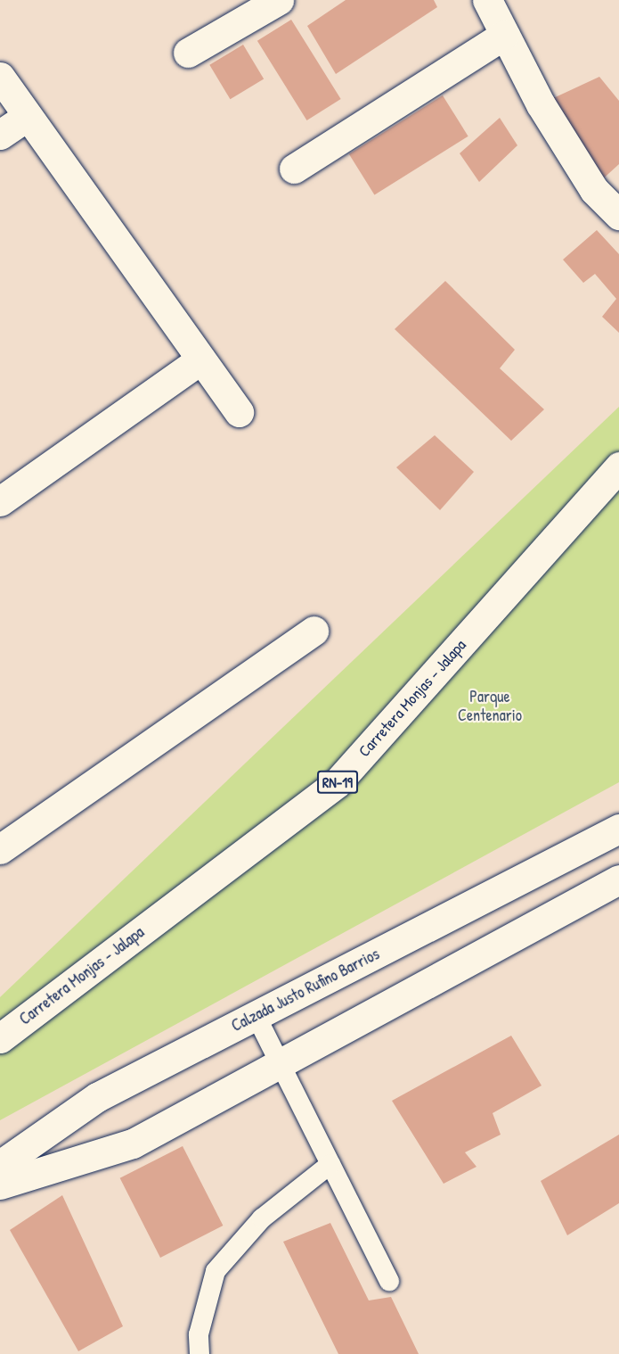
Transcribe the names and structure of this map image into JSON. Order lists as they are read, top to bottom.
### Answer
{
  "streets": {
    "street": ["Carretera Monjas - Jalapa", "RN-19", "Calzada Justo Rufino Barrios"]
  },
  "parks": ["Parque Centenario"]
}
